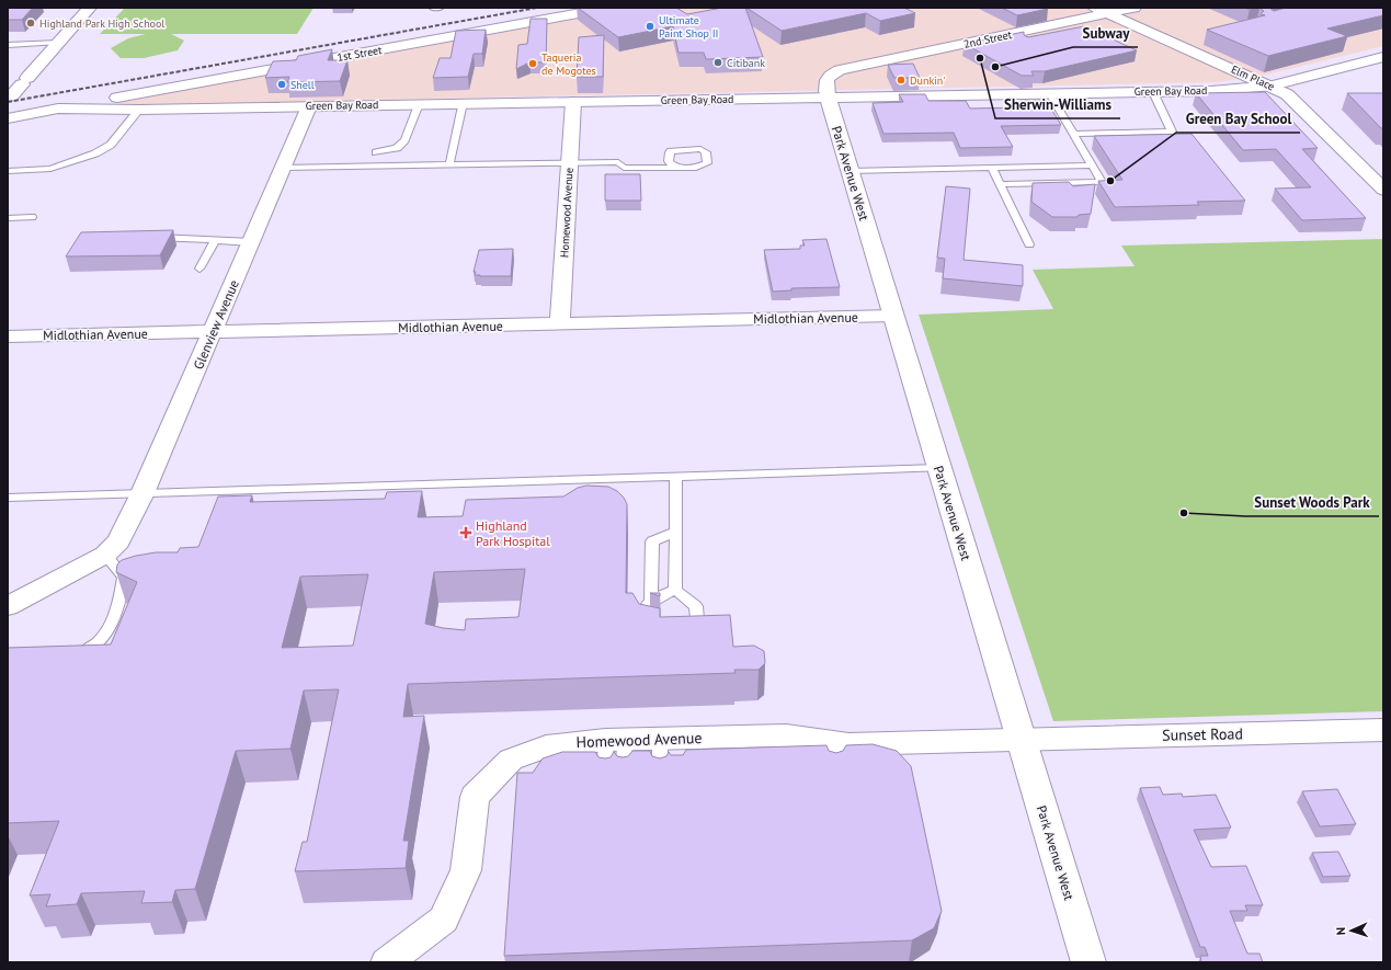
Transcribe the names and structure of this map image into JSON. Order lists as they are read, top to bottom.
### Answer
{
  "streets": {
    "street": [
      "2nd Street",
      "1st Street",
      "Elm Place",
      "Green Bay Road",
      "Park Avenue West",
      "Homewood Avenue",
      "Midlothian Avenue",
      "Glenview Avenue",
      "Sunset Road"
    ]
  },
  "crossings": [
    ["2nd Street", "Elm Place"],
    ["2nd Street", "Park Avenue West"],
    ["1st Street", "Green Bay Road"],
    ["Elm Place", "Green Bay Road"],
    ["Green Bay Road", "Park Avenue West"],
    ["Green Bay Road", "Homewood Avenue"],
    ["Green Bay Road", "Glenview Avenue"],
    ["Park Avenue West", "Homewood Avenue"],
    ["Park Avenue West", "Midlothian Avenue"],
    ["Park Avenue West", "Sunset Road"],
    ["Homewood Avenue", "Midlothian Avenue"],
    ["Homewood Avenue", "Sunset Road"],
    ["Midlothian Avenue", "Glenview Avenue"]
  ],
  "places": {
    "other": [
      "Highland Park High School",
      "Ultimate Paint Shop II",
      "Sherwin-Williams",
      "Citibank",
      "Taqueria de Mogotes",
      "Subway",
      "Dunkin'",
      "Shell",
      "Green Bay School",
      "Sunset Woods Park"
    ],
    "health": ["Highland Park Hospital"]
  },
  "north": "left"
}
